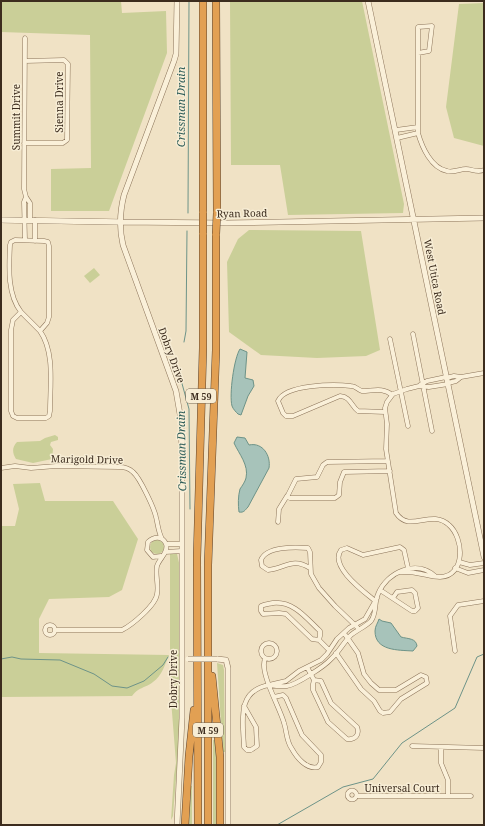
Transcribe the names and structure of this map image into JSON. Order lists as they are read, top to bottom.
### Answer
{
  "streets": {
    "highway": ["M 59"],
    "main road": ["Ryan Road"],
    "street": [
      "Sienna Drive",
      "Summit Drive",
      "West Utica Road",
      "Dobry Drive",
      "Marigold Drive",
      "Universal Court"
    ]
  },
  "crossings": [
    ["Sienna Drive", "Summit Drive"],
    ["Summit Drive", "Ryan Road"],
    ["Ryan Road", "West Utica Road"],
    ["Ryan Road", "Dobry Drive"]
  ],
  "water": ["Crissman Drain"]
}
